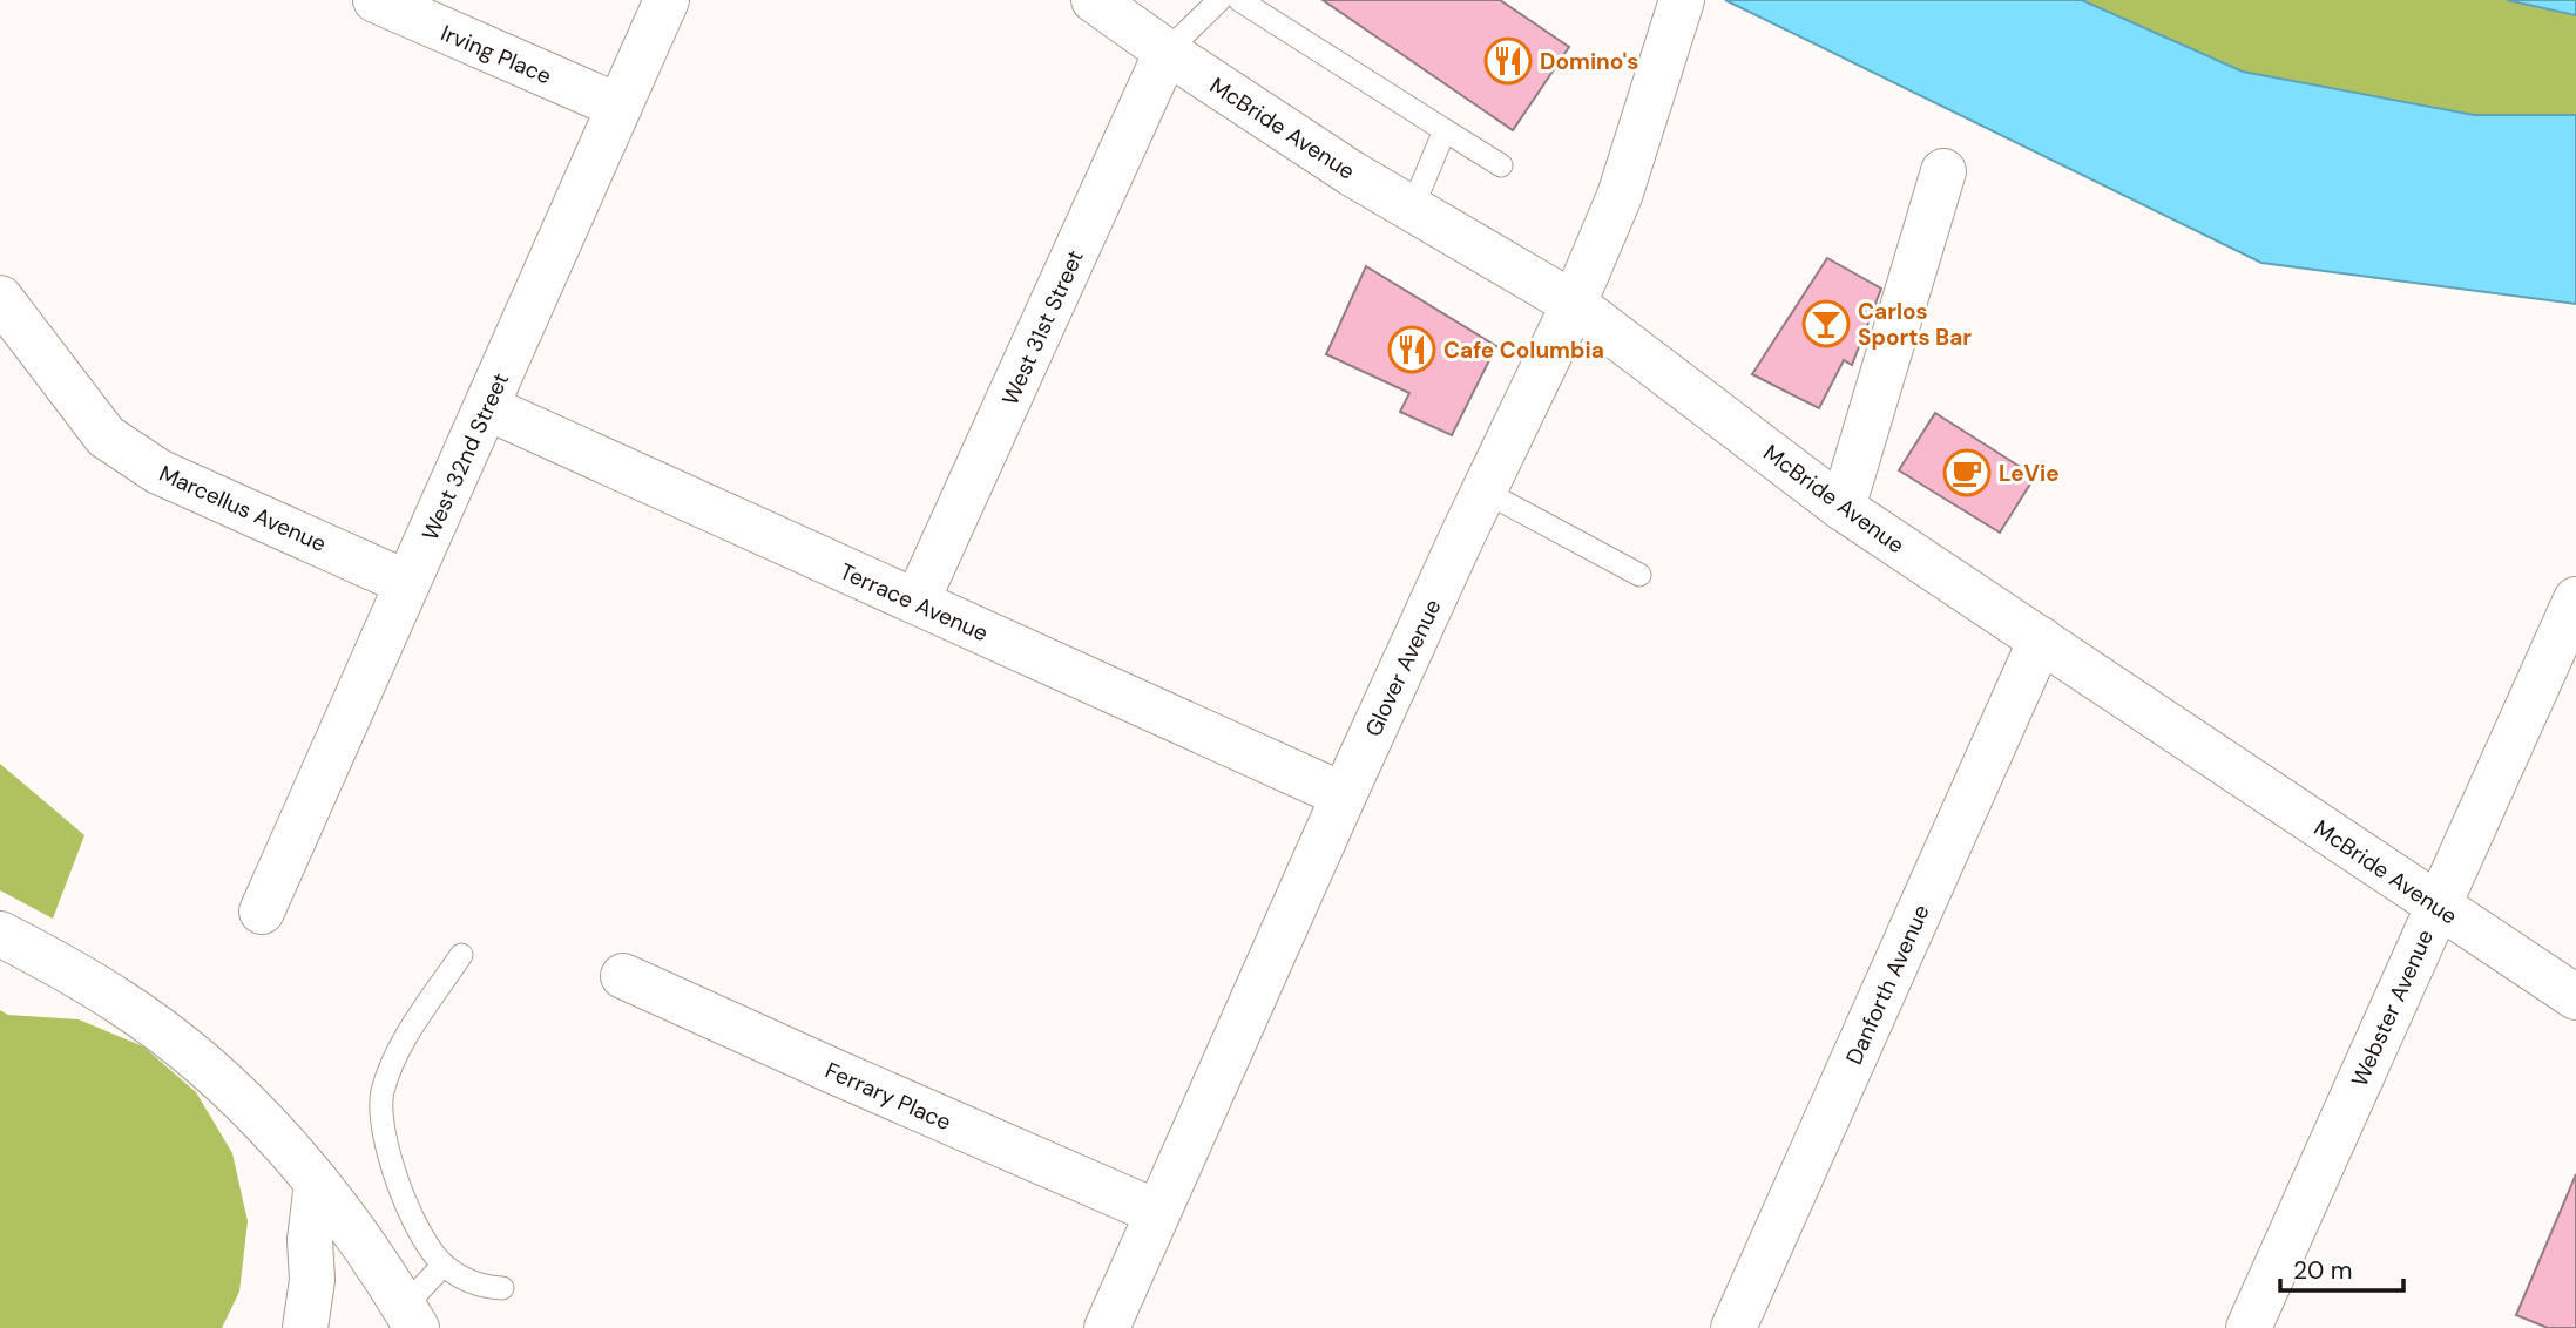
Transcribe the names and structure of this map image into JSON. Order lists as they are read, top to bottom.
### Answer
{
  "streets": {
    "main road": [
      "Irving Place",
      "McBride Avenue",
      "West 31st Street",
      "West 32nd Street",
      "Marcellus Avenue",
      "Terrace Avenue",
      "Glover Avenue",
      "Danforth Avenue",
      "Webster Avenue",
      "Ferrary Place"
    ]
  },
  "crossings": [
    ["Irving Place", "West 32nd Street"],
    ["McBride Avenue", "West 31st Street"],
    ["McBride Avenue", "Glover Avenue"],
    ["McBride Avenue", "Danforth Avenue"],
    ["McBride Avenue", "Webster Avenue"],
    ["West 31st Street", "Terrace Avenue"],
    ["West 32nd Street", "Marcellus Avenue"],
    ["West 32nd Street", "Terrace Avenue"],
    ["Terrace Avenue", "Glover Avenue"],
    ["Glover Avenue", "Ferrary Place"]
  ],
  "places": {
    "restaurant": ["Domino's", "Cafe Columbia"],
    "bar": ["Carlos Sports Bar"],
    "cafe": ["LeVie"]
  },
  "scale_bar": "20 m"
}
